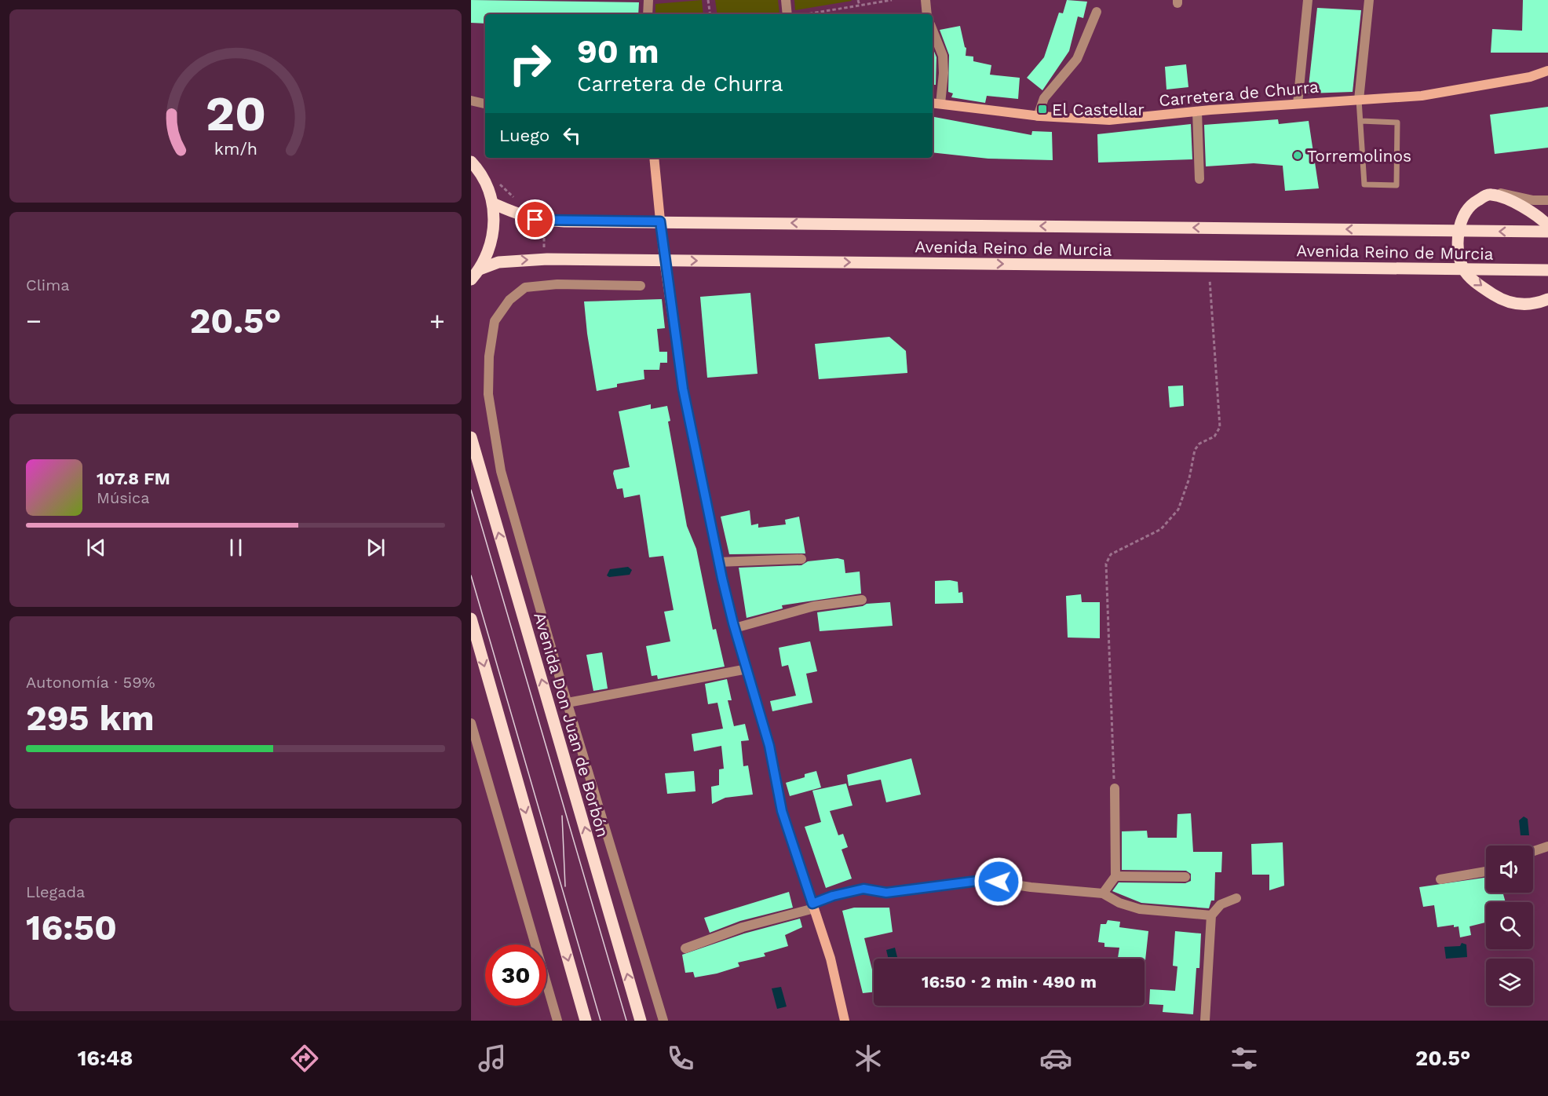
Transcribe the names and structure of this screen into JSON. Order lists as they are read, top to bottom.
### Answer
{
  "streets": {
    "main road": ["Avenida Reino de Murcia", "Avenida Don Juan de Borbón"],
    "street": ["Carretera de Churra"]
  },
  "places": {
    "transit": ["El Castellar"],
    "other": ["Torremolinos"]
  },
  "page": {
    "turn": ["90 m", "Carretera de Churra"],
    "then": "Luego",
    "tile": [
      "Clima",
      ["Autonomía · 59%", "295 km"],
      ["Llegada", "16:50"]
    ],
    "heat": ["−", "20.5°", "+"],
    "song": ["107.8 FM", "Música"],
    "limit": "30",
    "trip": "16:50 · 2 min · 490 m",
    "tabs": ["16:48", "20.5°"],
    "gauge": ["20", "km/h"]
  }
}
